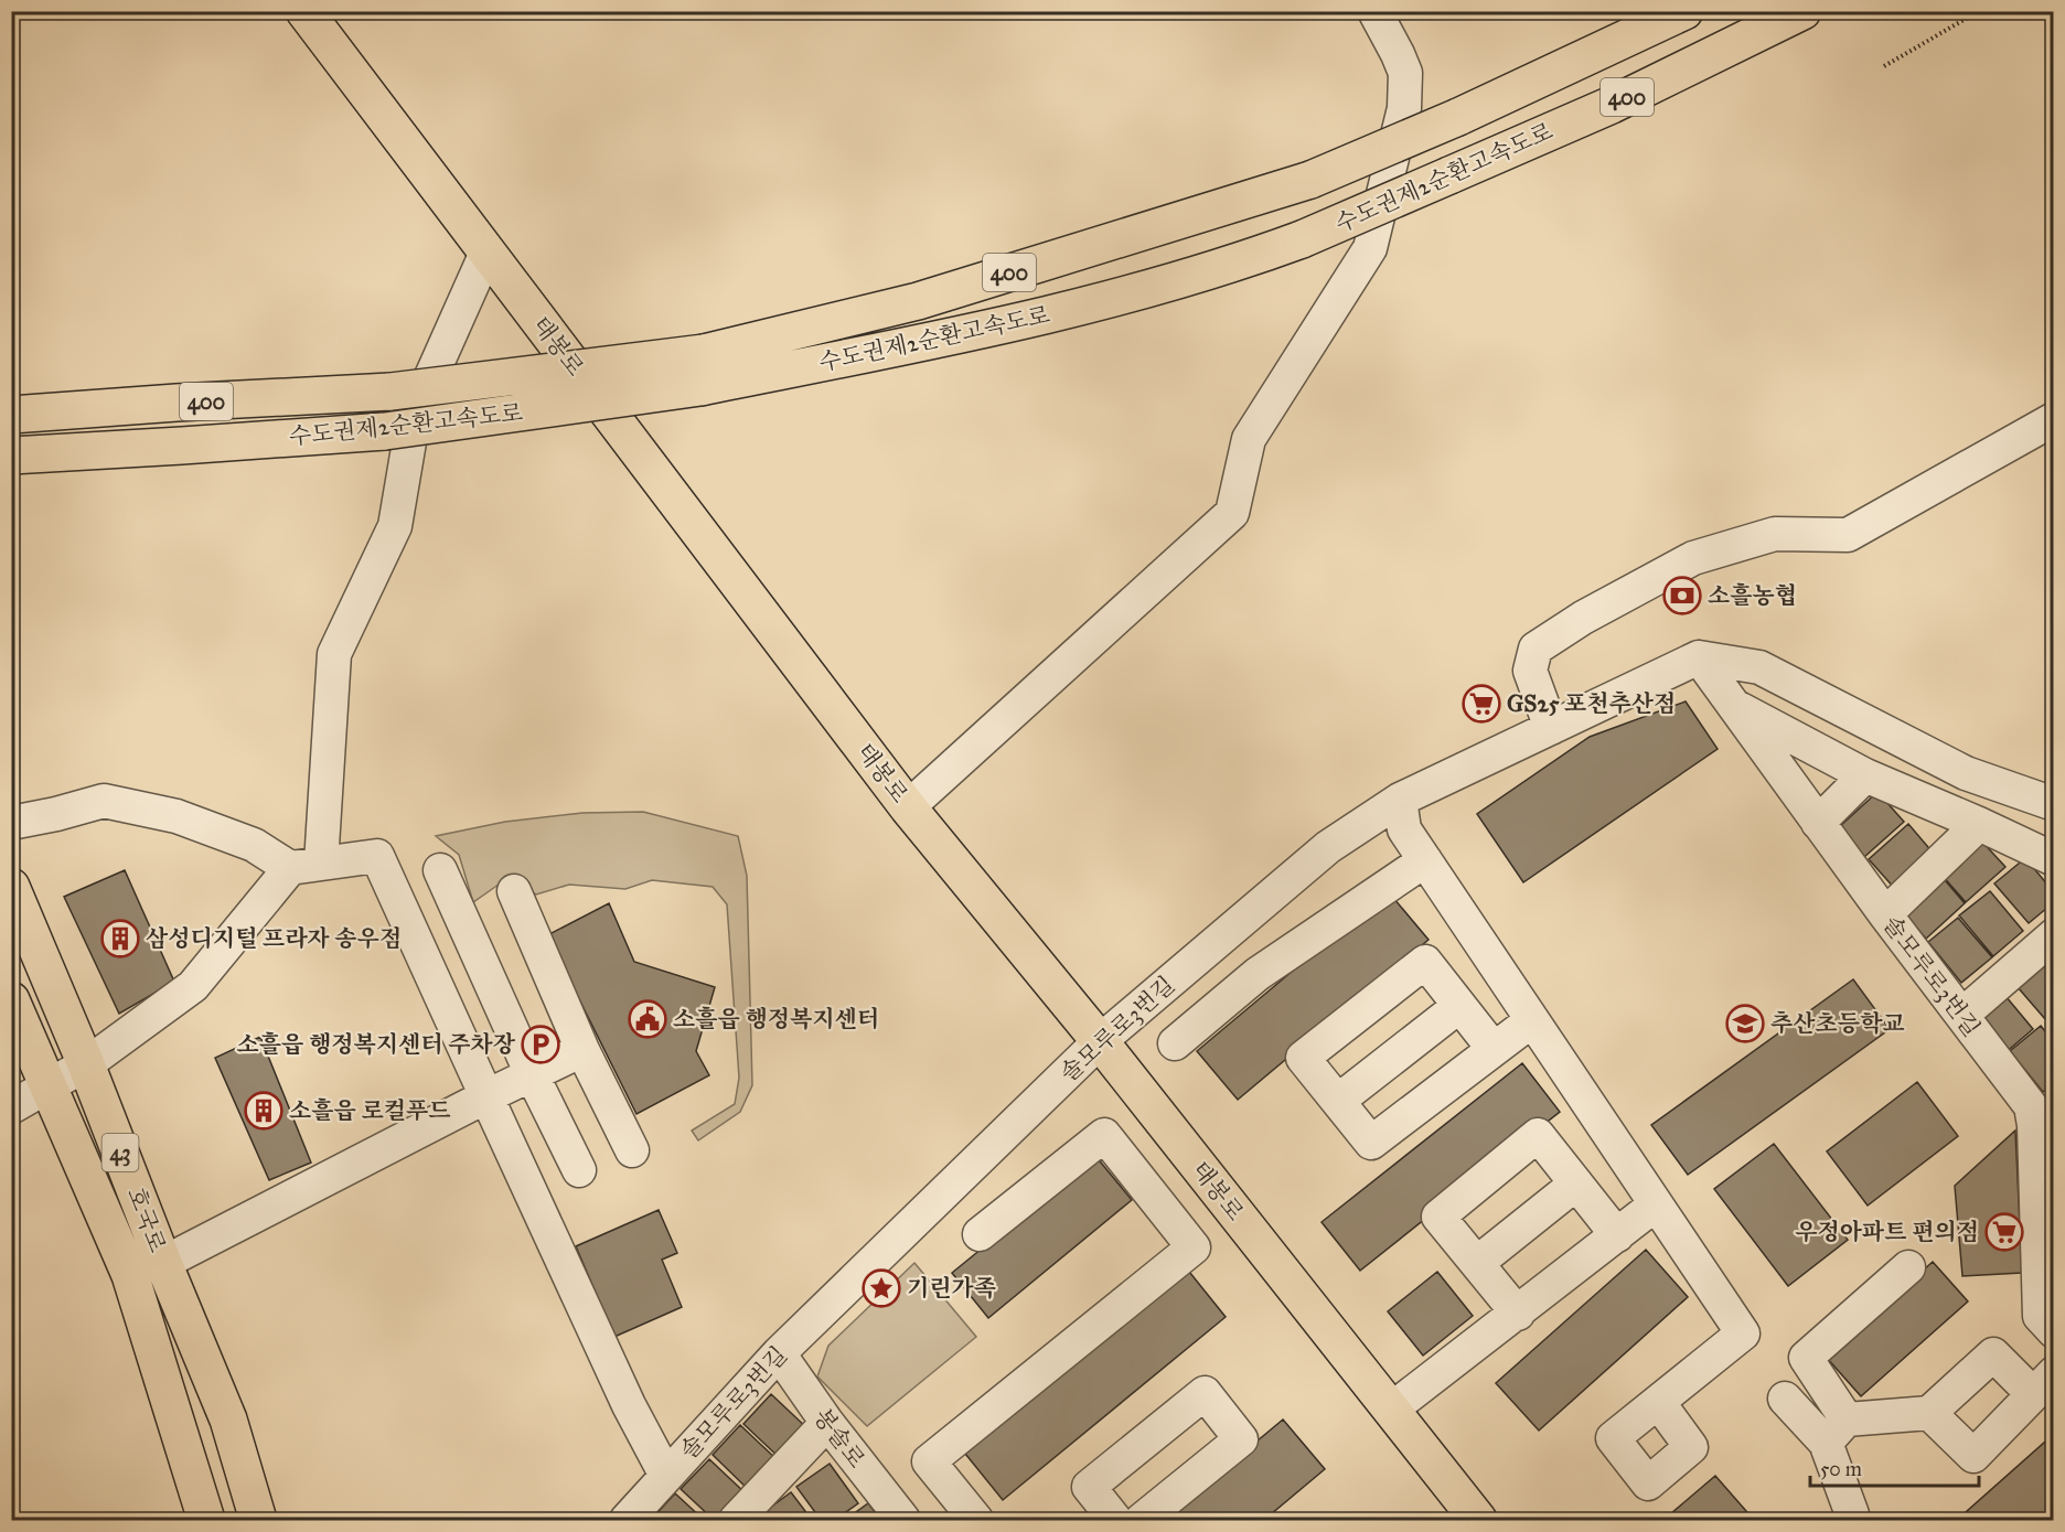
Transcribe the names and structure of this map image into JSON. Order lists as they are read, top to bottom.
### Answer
{
  "streets": {
    "main road": [
      "400",
      "수도권제2순환고속도로",
      "태봉로",
      "43",
      "호국로"
    ],
    "street": ["솔모루로3번길", "봉솔로"]
  },
  "crossings": [
    ["태봉로", "솔모루로3번길"],
    ["솔모루로3번길", "봉솔로"]
  ],
  "places": {
    "bank": ["소흘농협"],
    "supermarket": ["GS25 포천추산점", "우정아파트 편의점"],
    "building": ["삼성디지털 프라자 송우점", "소흘읍 로컬푸드"],
    "public building": ["소흘읍 행정복지센터"],
    "school or university": ["추산초등학교"],
    "parking": ["소흘읍 행정복지센터 주차장"],
    "place": ["기린가족"]
  },
  "scale_bar": "50 m"
}
